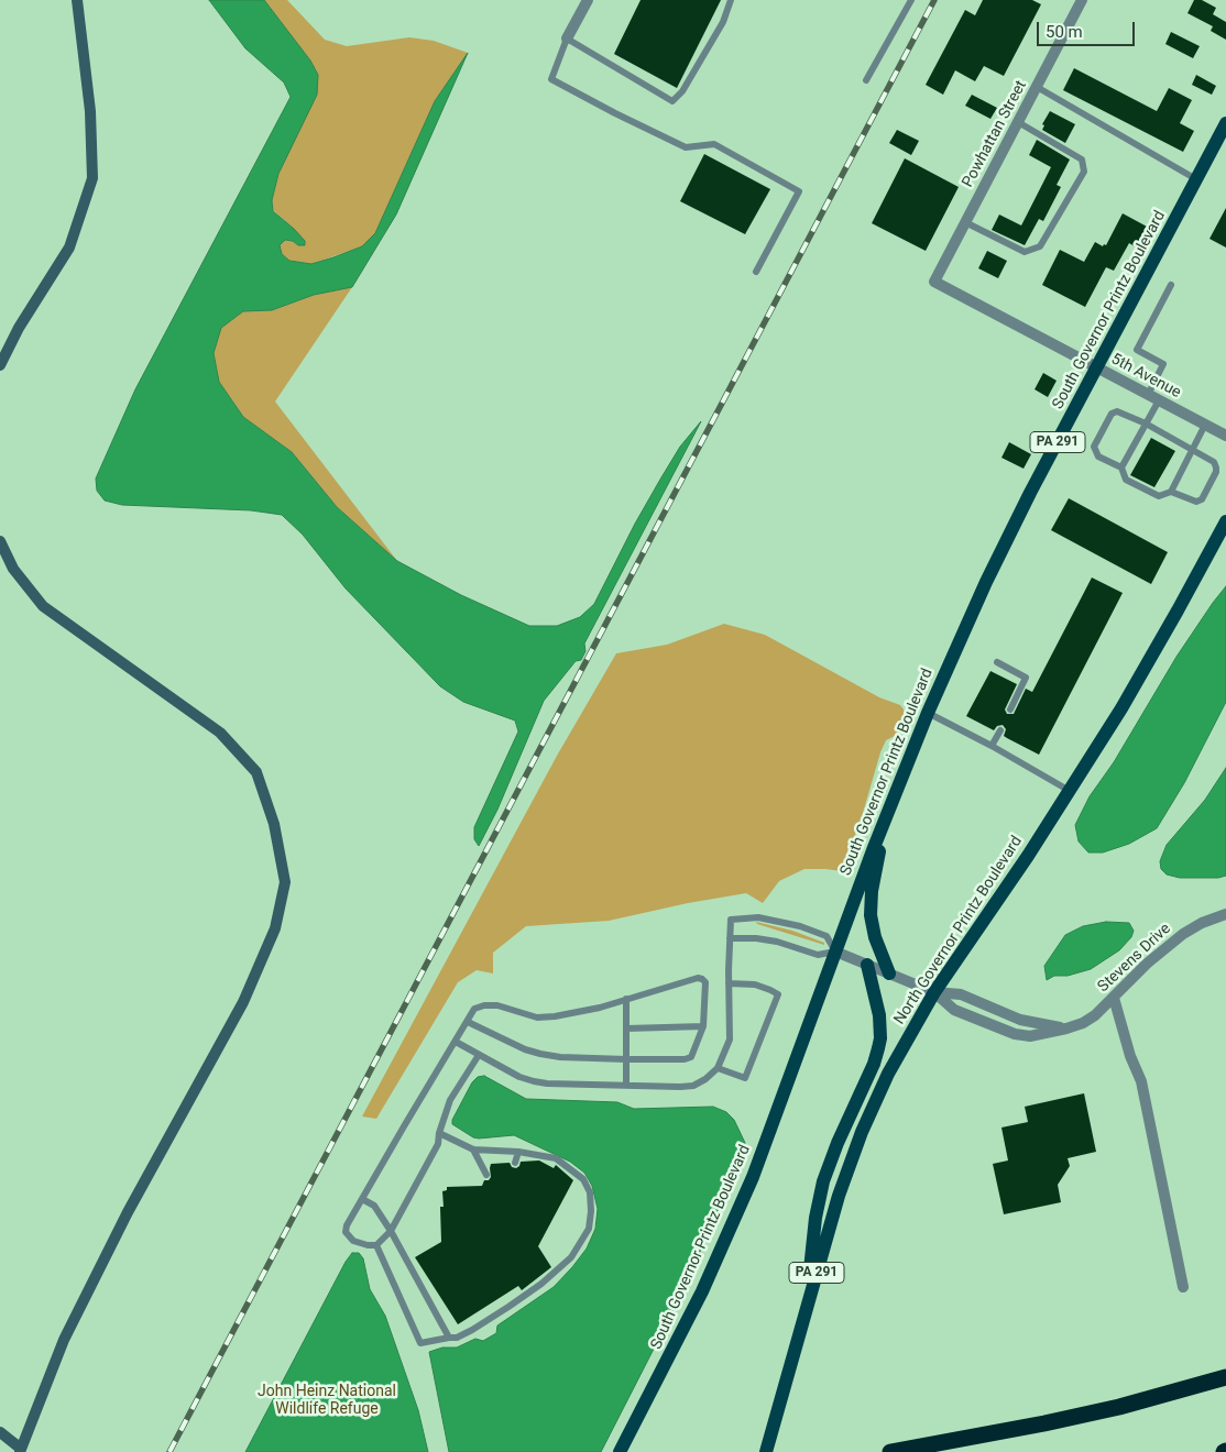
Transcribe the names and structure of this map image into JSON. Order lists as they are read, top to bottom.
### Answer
{
  "streets": {
    "main road": ["South Governor Printz Boulevard", "PA 291", "North Governor Printz Boulevard"],
    "street": ["Powhattan Street", "5th Avenue", "Stevens Drive"]
  },
  "crossings": [
    ["Powhattan Street", "5th Avenue"],
    ["South Governor Printz Boulevard", "5th Avenue"],
    ["South Governor Printz Boulevard", "Stevens Drive"],
    ["North Governor Printz Boulevard", "Stevens Drive"]
  ],
  "parks": ["John Heinz National Wildlife Refuge"],
  "scale_bar": "50 m"
}
